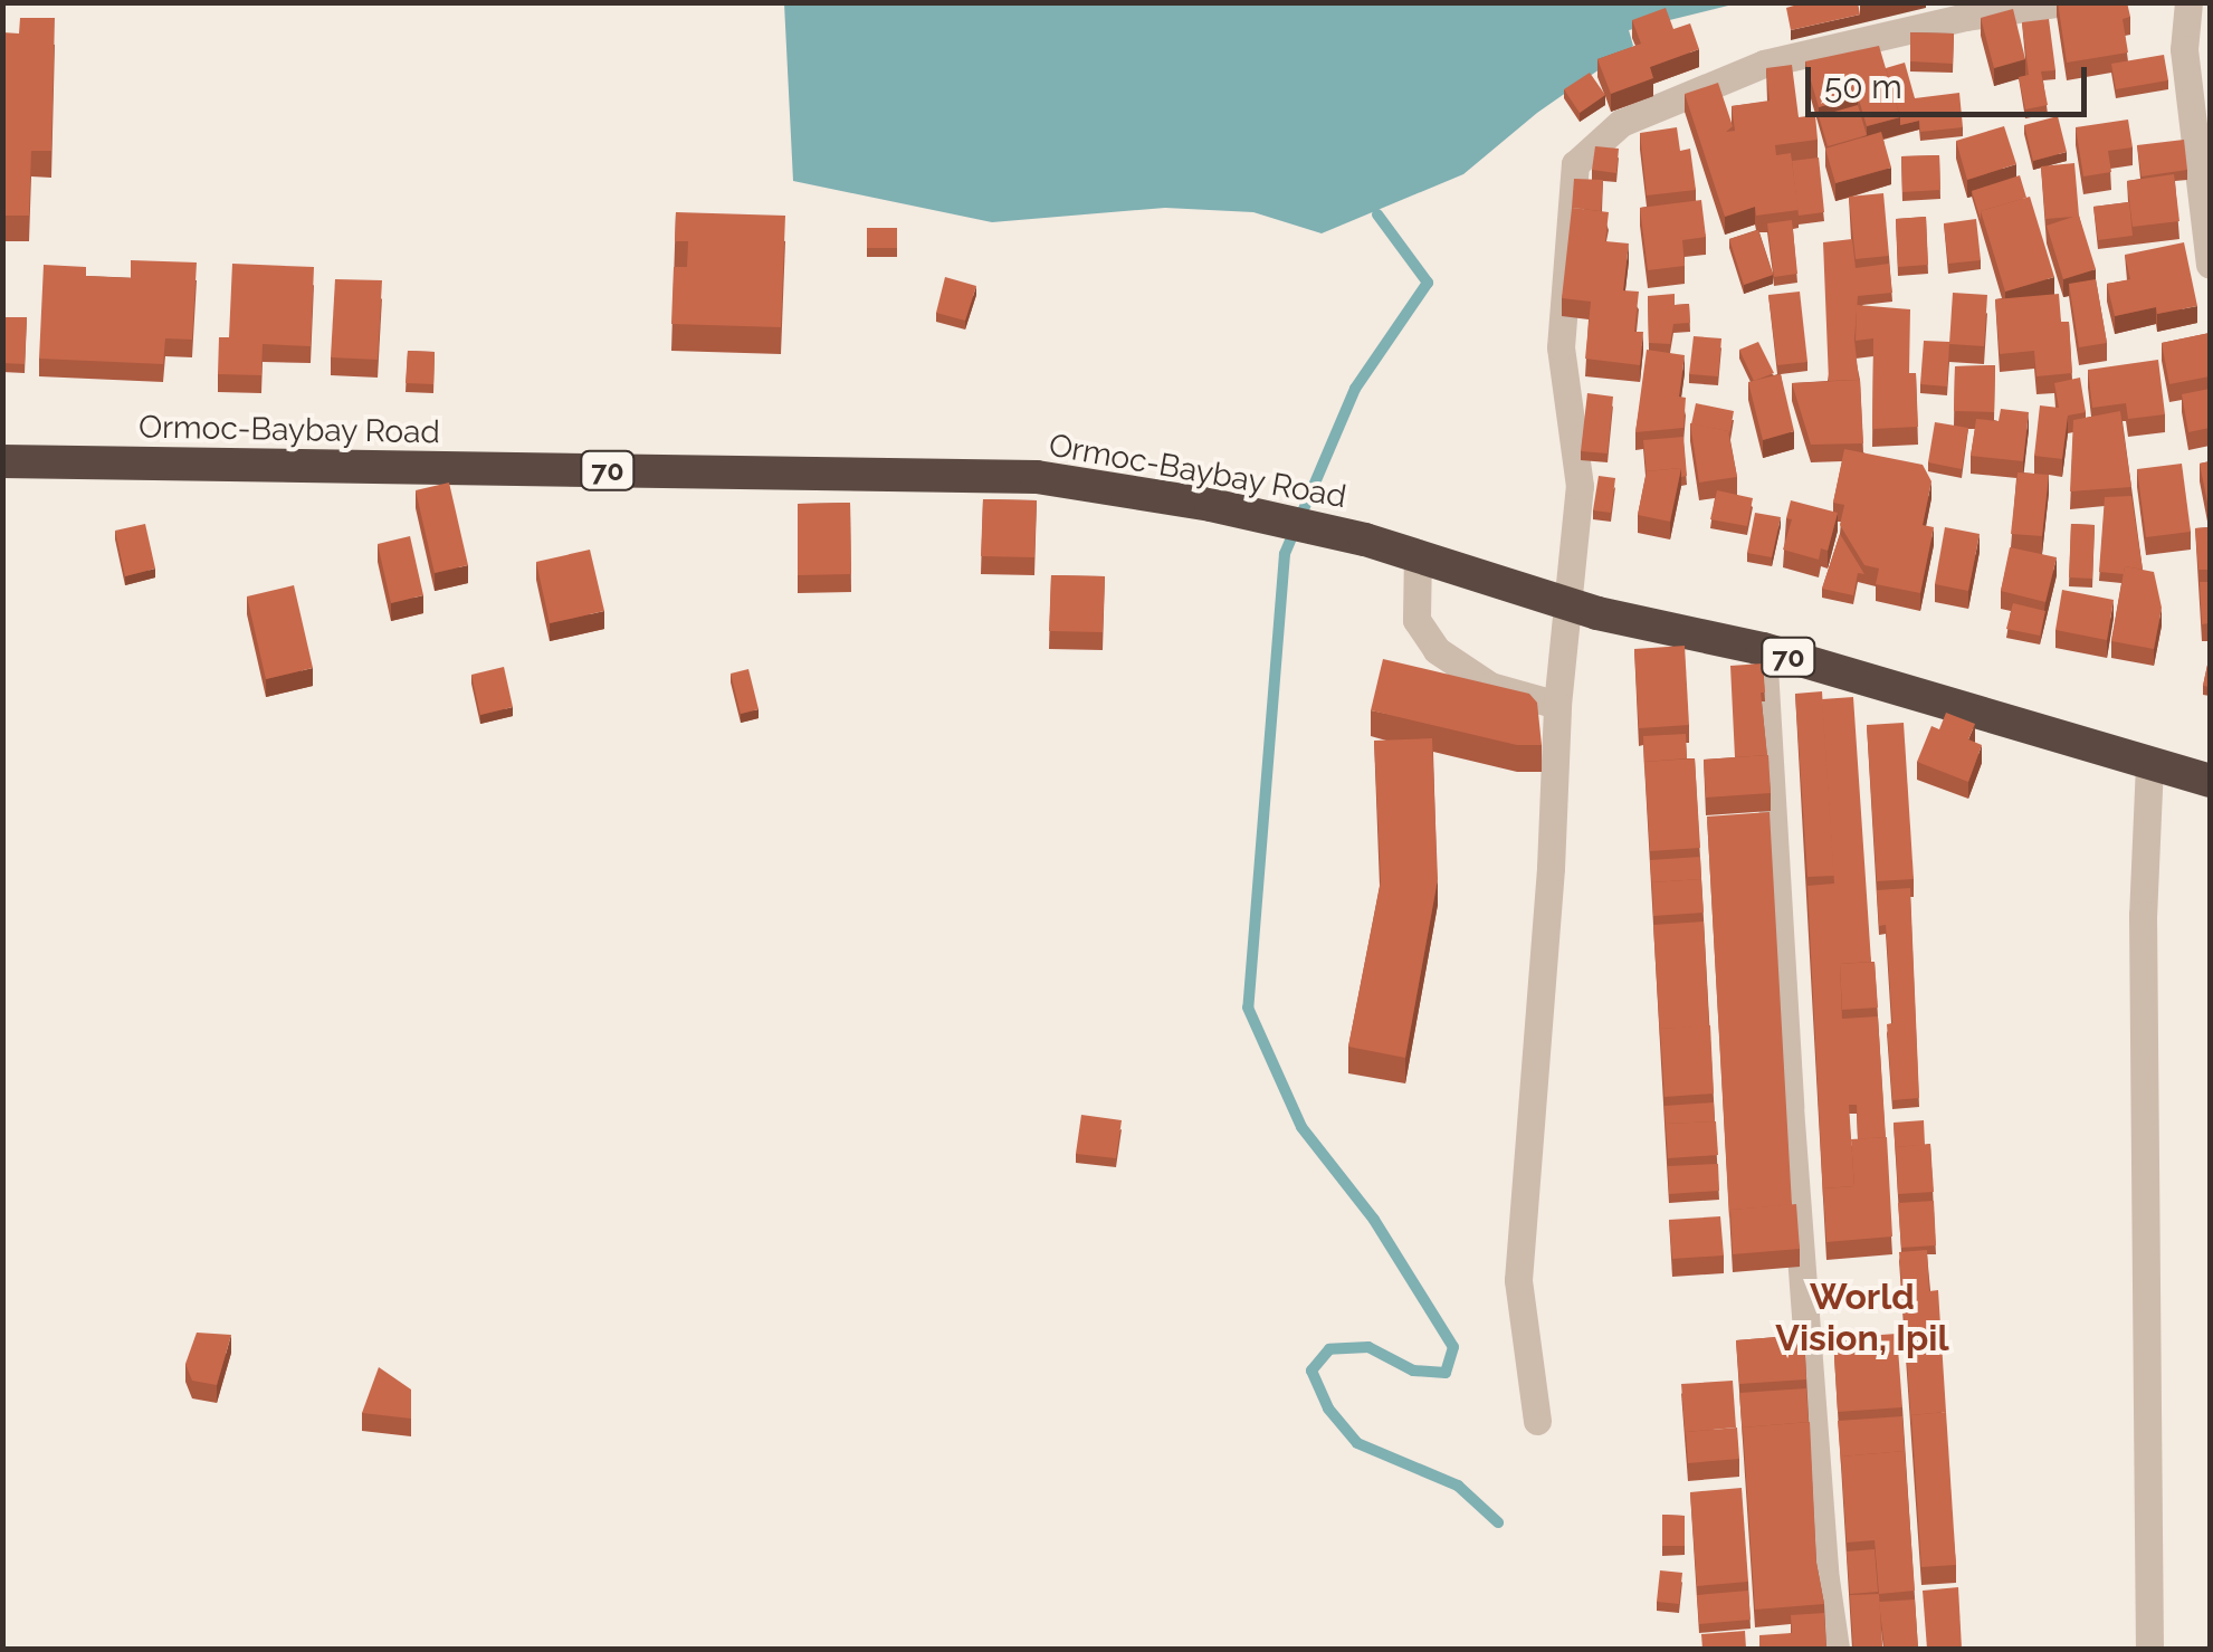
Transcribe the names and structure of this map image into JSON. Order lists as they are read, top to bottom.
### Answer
{
  "streets": {
    "highway": ["Ormoc-Baybay Road", "70"]
  },
  "districts": ["World Vision, Ipil"],
  "scale_bar": "50 m"
}
